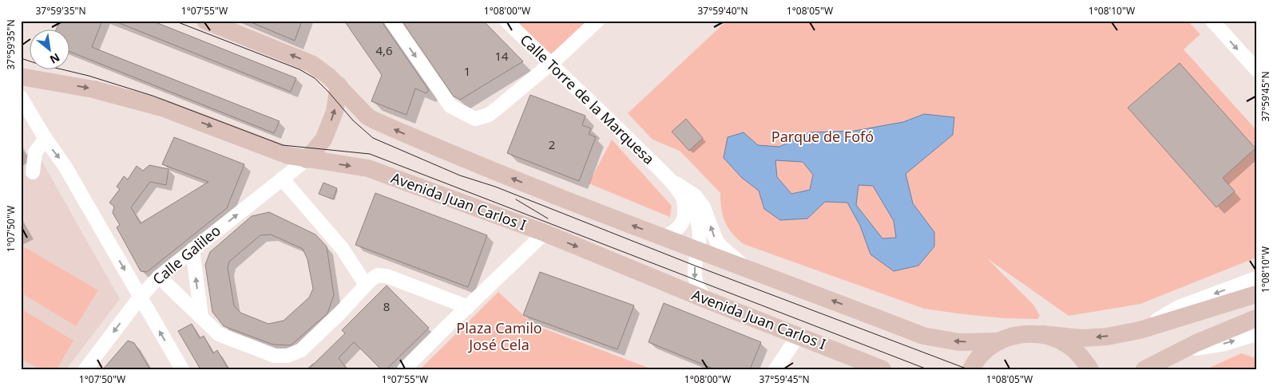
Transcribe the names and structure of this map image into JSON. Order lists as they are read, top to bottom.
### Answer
{
  "streets": {
    "main road": ["Avenida Juan Carlos I"],
    "street": ["Calle Torre de la Marquesa", "Calle Galileo"]
  },
  "crossings": [
    ["Calle Torre de la Marquesa", "Avenida Juan Carlos I"],
    ["Avenida Juan Carlos I", "Calle Galileo"]
  ],
  "parks": ["Parque de Fofó", "Plaza Camilo José Cela"],
  "house_numbers": [
    "4,6",
    "14",
    "1",
    "2",
    "8"
  ],
  "north": "bottom right",
  "coordinates": [
    "37°59'35\"N",
    "1°07'55\"W",
    "1°08'00\"W",
    "37°59'40\"N",
    "1°08'05\"W",
    "1°08'10\"W",
    "37°59'45\"N",
    "1°07'50\"W"
  ]
}
